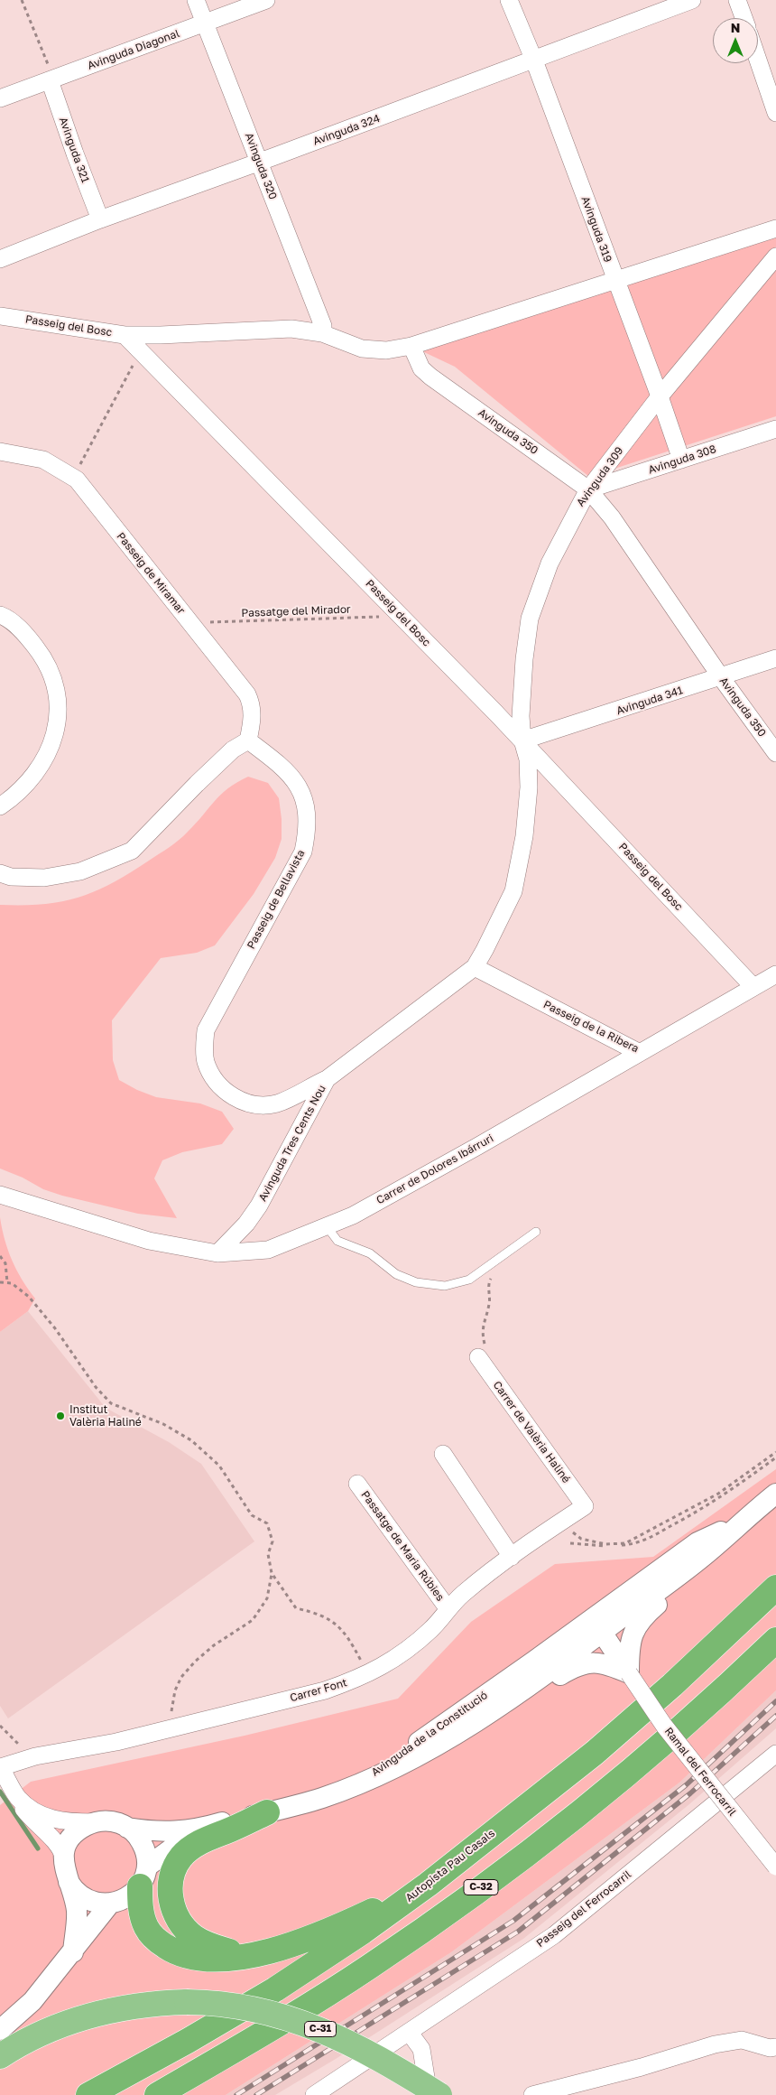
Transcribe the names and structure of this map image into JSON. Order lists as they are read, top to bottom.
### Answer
{
  "streets": {
    "highway": ["Autopista Pau Casals", "C-32", "C-31"],
    "street": [
      "Avinguda Diagonal",
      "Avinguda 324",
      "Avinguda 321",
      "Avinguda 320",
      "Avinguda 319",
      "Passeig del Bosc",
      "Avinguda 350",
      "Avinguda 308",
      "Avinguda 309",
      "Passeig de Miramar",
      "Avinguda 341",
      "Passeig de Bellavista",
      "Passeig de la Ribera",
      "Avinguda Tres Cents Nou",
      "Carrer de Dolores Ibárruri",
      "Carrer de Valèria Haliné",
      "Passatge de Maria Rúbies",
      "Carrer Font",
      "Avinguda de la Constitució",
      "Ramal del Ferrocarril",
      "Passeig del Ferrocarril"
    ],
    "path": ["Passatge del Mirador"]
  },
  "crossings": [
    ["Avinguda Diagonal", "Avinguda 321"],
    ["Avinguda Diagonal", "Avinguda 320"],
    ["Avinguda 324", "Avinguda 321"],
    ["Avinguda 324", "Avinguda 320"],
    ["Avinguda 324", "Avinguda 319"],
    ["Avinguda 319", "Avinguda 308"],
    ["Avinguda 319", "Avinguda 309"],
    ["Passeig del Bosc", "Avinguda 309"],
    ["Passeig del Bosc", "Passatge del Mirador"],
    ["Passeig del Bosc", "Avinguda 341"],
    ["Passeig del Bosc", "Passeig de la Ribera"],
    ["Passeig del Bosc", "Avinguda Tres Cents Nou"],
    ["Avinguda 350", "Avinguda 308"],
    ["Avinguda 350", "Avinguda 309"],
    ["Avinguda 350", "Avinguda 341"],
    ["Avinguda 308", "Avinguda 309"],
    ["Avinguda 309", "Avinguda 341"],
    ["Avinguda 309", "Avinguda Tres Cents Nou"],
    ["Passeig de Miramar", "Passatge del Mirador"],
    ["Passeig de Miramar", "Passeig de Bellavista"],
    ["Avinguda 341", "Avinguda Tres Cents Nou"],
    ["Passeig de Bellavista", "Avinguda Tres Cents Nou"],
    ["Passeig de la Ribera", "Avinguda Tres Cents Nou"],
    ["Passeig de la Ribera", "Carrer de Dolores Ibárruri"],
    ["Avinguda Tres Cents Nou", "Carrer de Dolores Ibárruri"],
    ["Carrer de Valèria Haliné", "Carrer Font"],
    ["Passatge de Maria Rúbies", "Carrer Font"]
  ],
  "places": ["Institut Valèria Haliné"],
  "north": "top"
}
